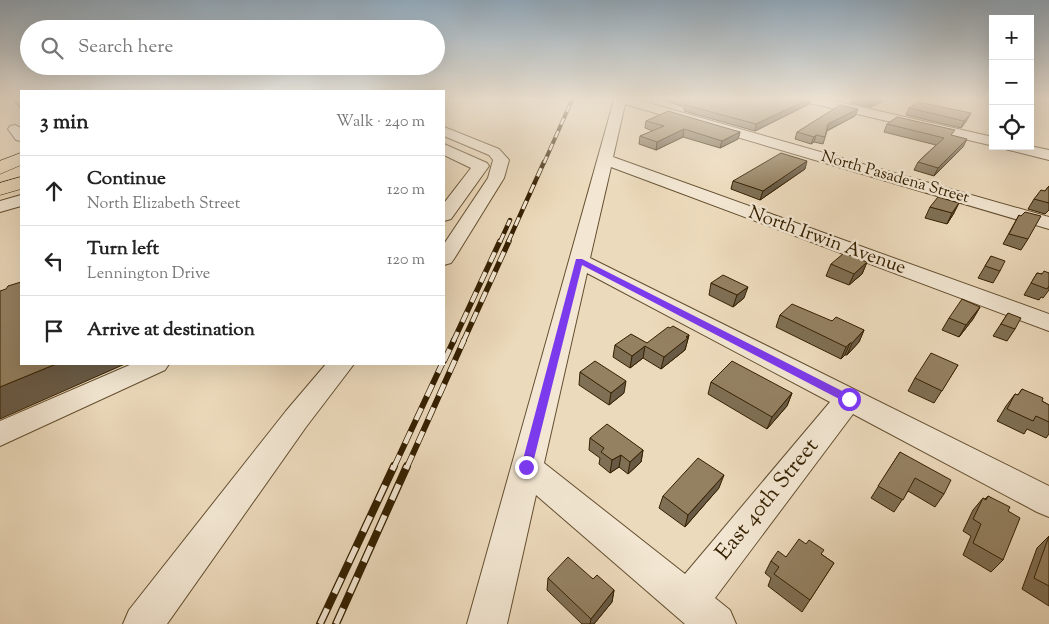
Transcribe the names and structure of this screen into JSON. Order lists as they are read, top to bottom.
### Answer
{
  "streets": {
    "street": ["North Pasadena Street", "North Irwin Avenue", "East 40th Street"]
  },
  "page": {
    "map_buttons": ["+", "−"],
    "search": "Search here",
    "heading": ["3 min", "Walk · 240 m"],
    "list": [
      ["Continue", "North Elizabeth Street", "120 m"],
      ["Turn left", "Lennington Drive", "120 m"],
      "Arrive at destination"
    ]
  }
}
